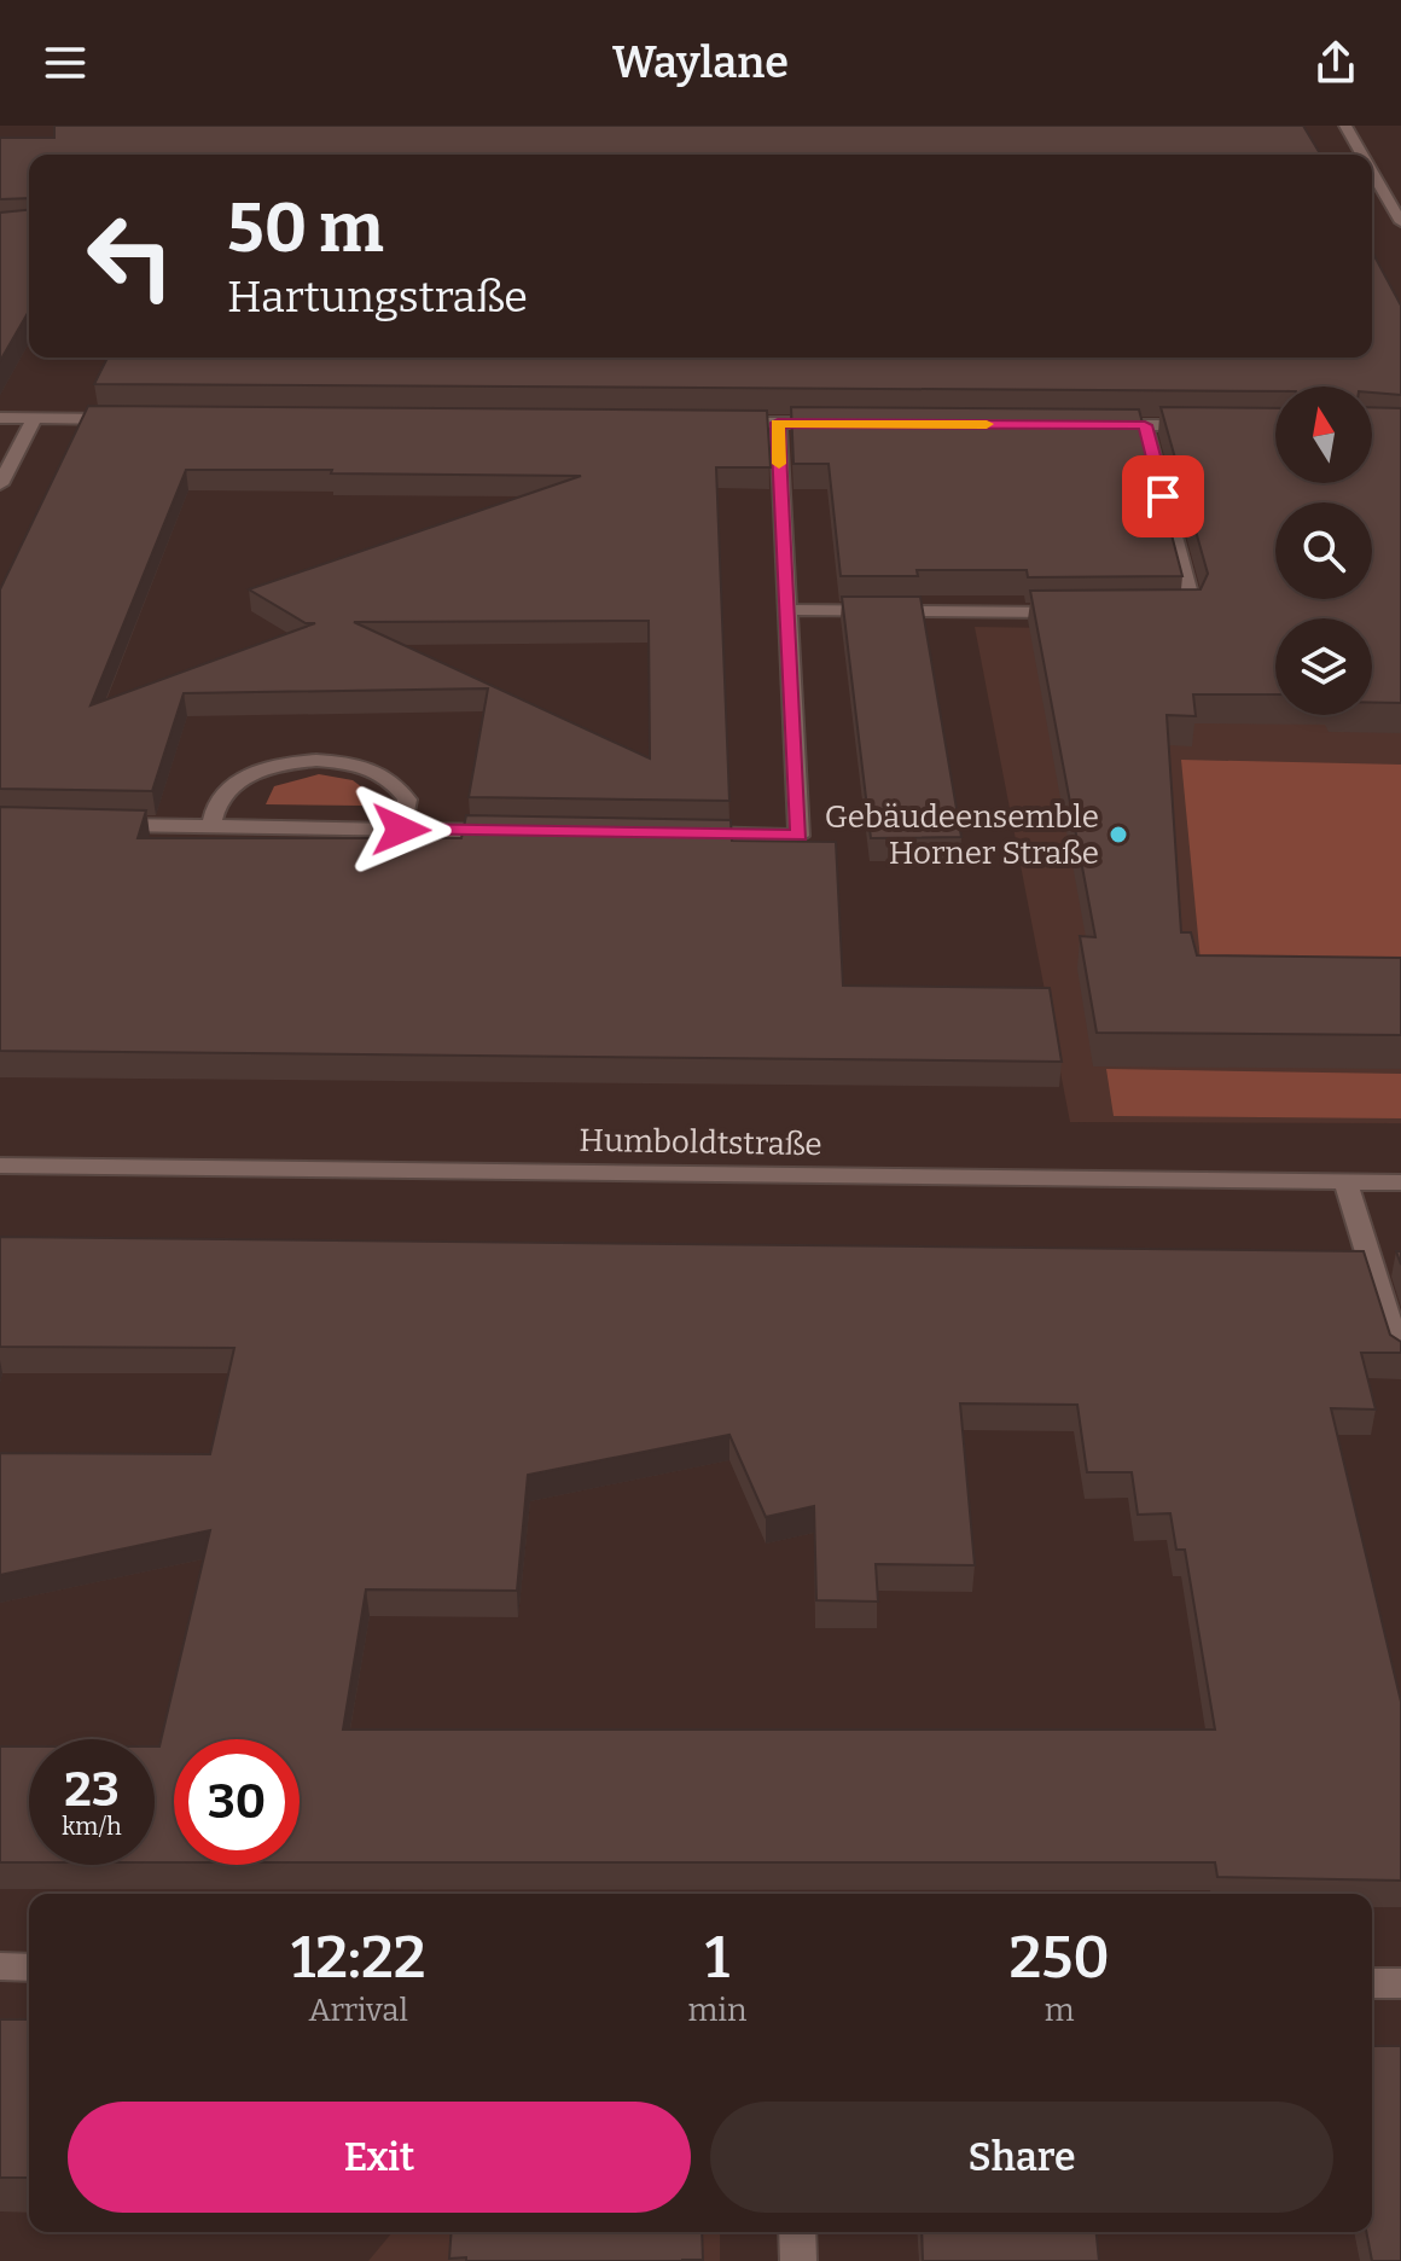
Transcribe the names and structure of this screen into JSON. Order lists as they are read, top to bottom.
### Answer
{
  "streets": {
    "street": ["Humboldtstraße"]
  },
  "places": ["Gebäudeensemble Horner Straße"],
  "north": "top",
  "page": {
    "header": "Waylane",
    "turn": ["50 m", "Hartungstraße"],
    "speed": "23 km/h",
    "limit": "30",
    "eta": [
      "12:22",
      "Arrival",
      "1",
      "min",
      "250",
      "m"
    ],
    "buttons": ["Exit", "Share"]
  }
}
